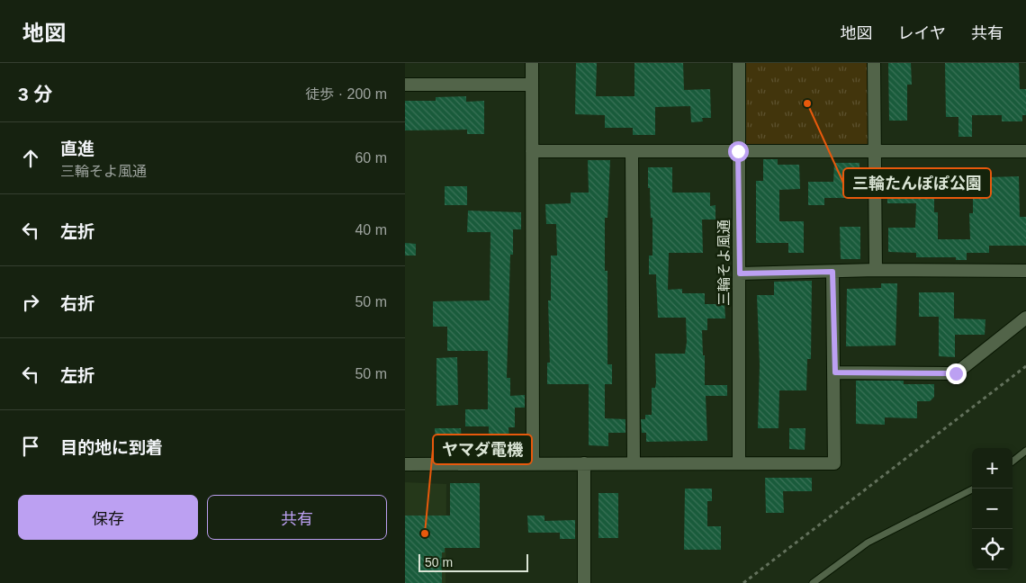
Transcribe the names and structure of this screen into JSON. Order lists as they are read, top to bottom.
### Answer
{
  "streets": {
    "street": ["三輪そよ風通"]
  },
  "places": ["三輪たんぽぽ公園", "ヤマダ電機"],
  "scale_bar": "50 m",
  "page": {
    "header": "地図",
    "nav": ["地図", "レイヤ", "共有"],
    "heading": ["3 分", "徒歩 · 200 m"],
    "list": [
      ["直進", "三輪そよ風通", "60 m"],
      ["左折", "40 m"],
      ["右折", "50 m"],
      ["左折", "50 m"],
      "目的地に到着"
    ],
    "map_buttons": ["+", "−"],
    "buttons": ["保存", "共有"],
    "scale": "50 m"
  }
}
